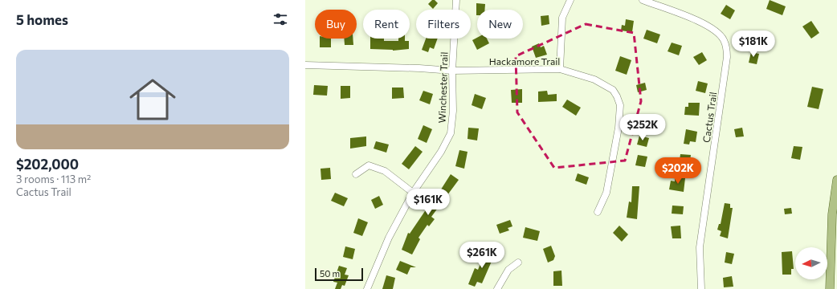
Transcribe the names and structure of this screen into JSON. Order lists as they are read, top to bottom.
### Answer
{
  "streets": {
    "street": ["Hackamore Trail", "Winchester Trail", "Cactus Trail"]
  },
  "crossings": [
    ["Hackamore Trail", "Winchester Trail"]
  ],
  "scale_bar": "50 m",
  "north": "left",
  "page": {
    "heading": "5 homes",
    "chip": [
      "Buy",
      "Rent",
      "Filters",
      "New"
    ],
    "price": [
      "$181K",
      "$252K",
      "$202K",
      "$161K",
      "$261K"
    ],
    "list": [
      {
        "name": "$202,000",
        "note": "3 rooms · 113 m² · Cactus Trail"
      }
    ],
    "scale": "50 m"
  }
}
